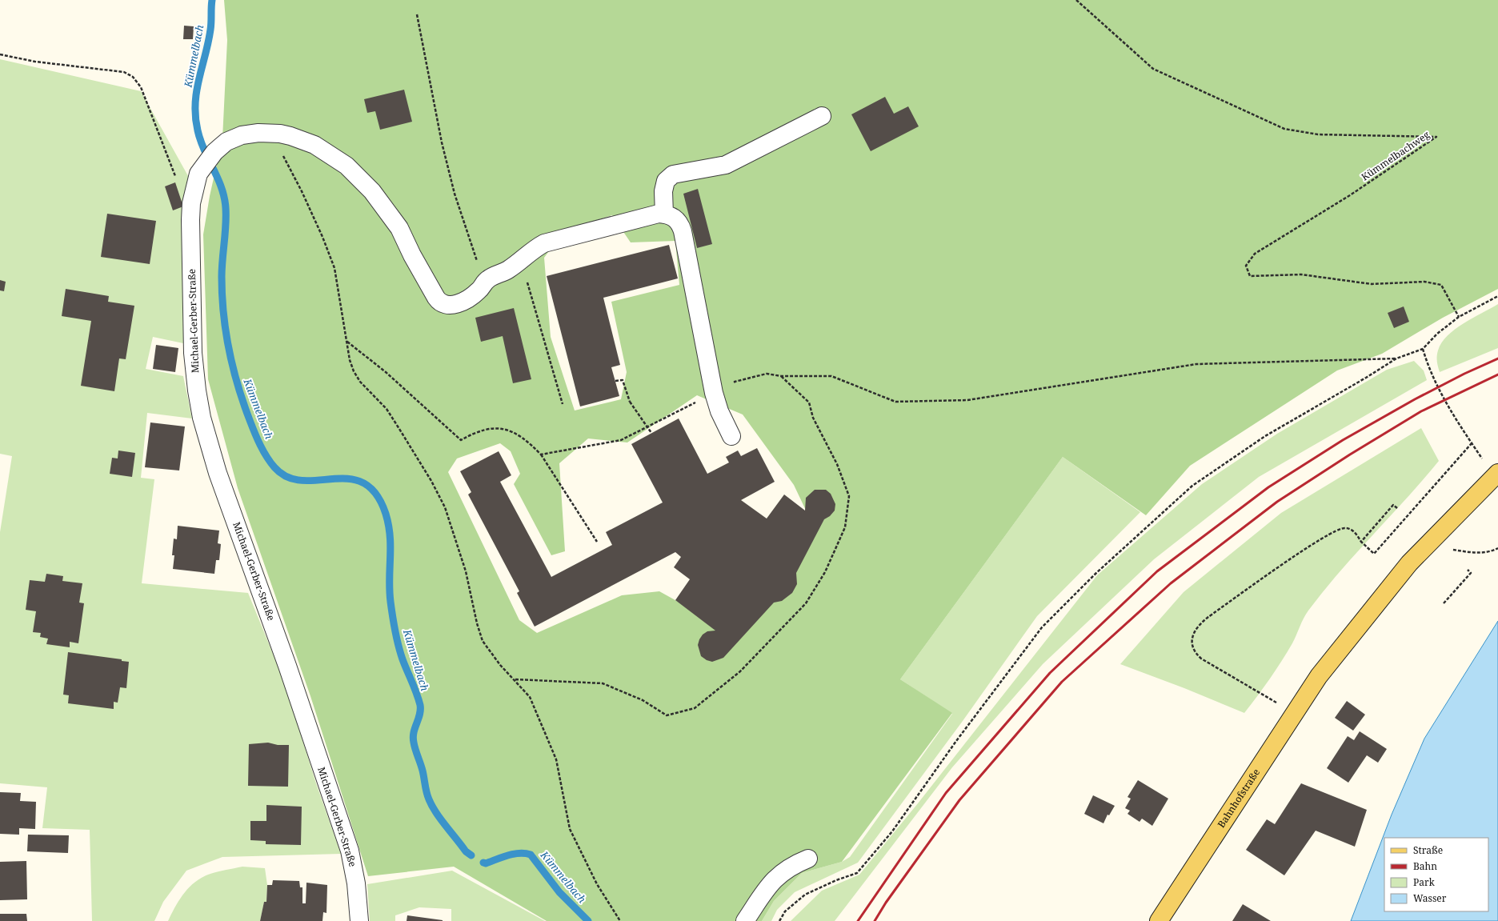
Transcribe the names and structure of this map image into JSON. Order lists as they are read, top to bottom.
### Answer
{
  "streets": {
    "main road": ["Bahnhofstraße"],
    "street": ["Michael-Gerber-Straße"],
    "path": ["Kümmelbachweg"]
  },
  "water": ["Kümmelbach"],
  "legend": [
    "Straße",
    "Bahn",
    "Park",
    "Wasser"
  ]
}
